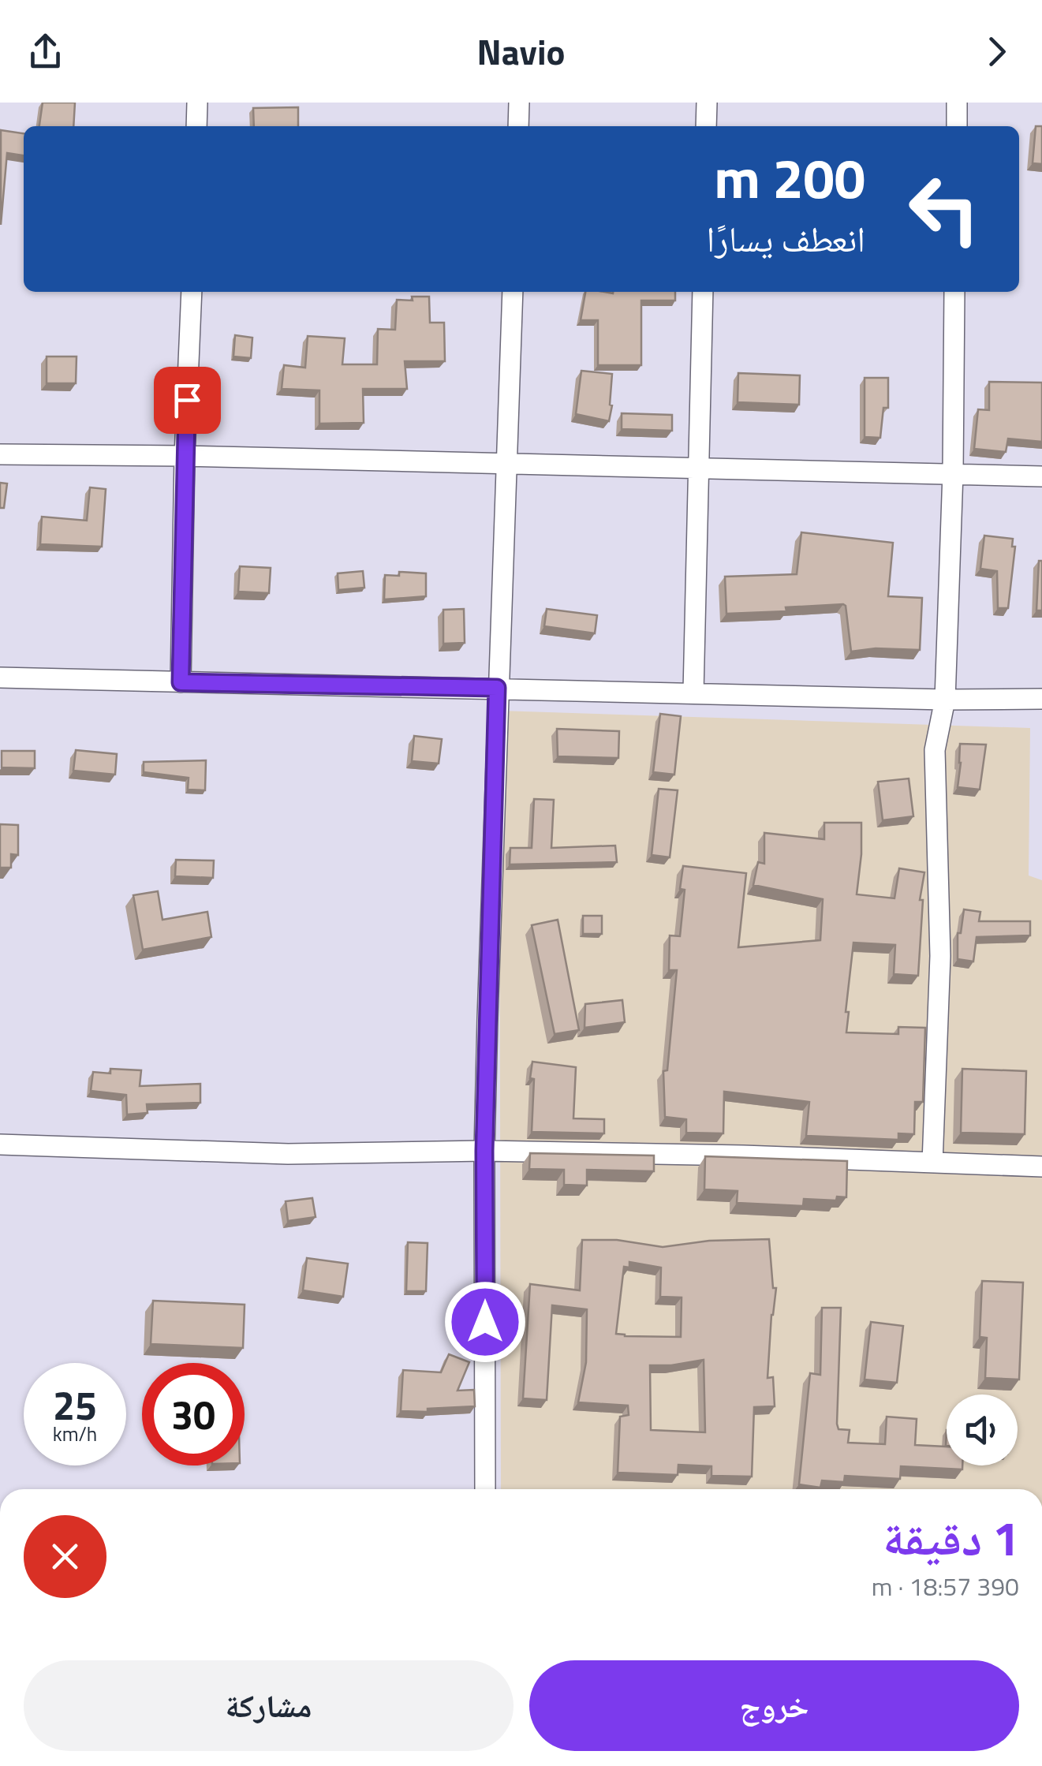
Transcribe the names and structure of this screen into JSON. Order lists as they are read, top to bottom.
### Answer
{
  "page": {
    "header": "Navio",
    "turn": ["200 m", "انعطف يسارًا"],
    "speed": "25 km/h",
    "limit": "30",
    "heading": ["1 دقيقة", "390 m · 18:57"],
    "buttons": ["خروج", "مشاركة"]
  }
}
